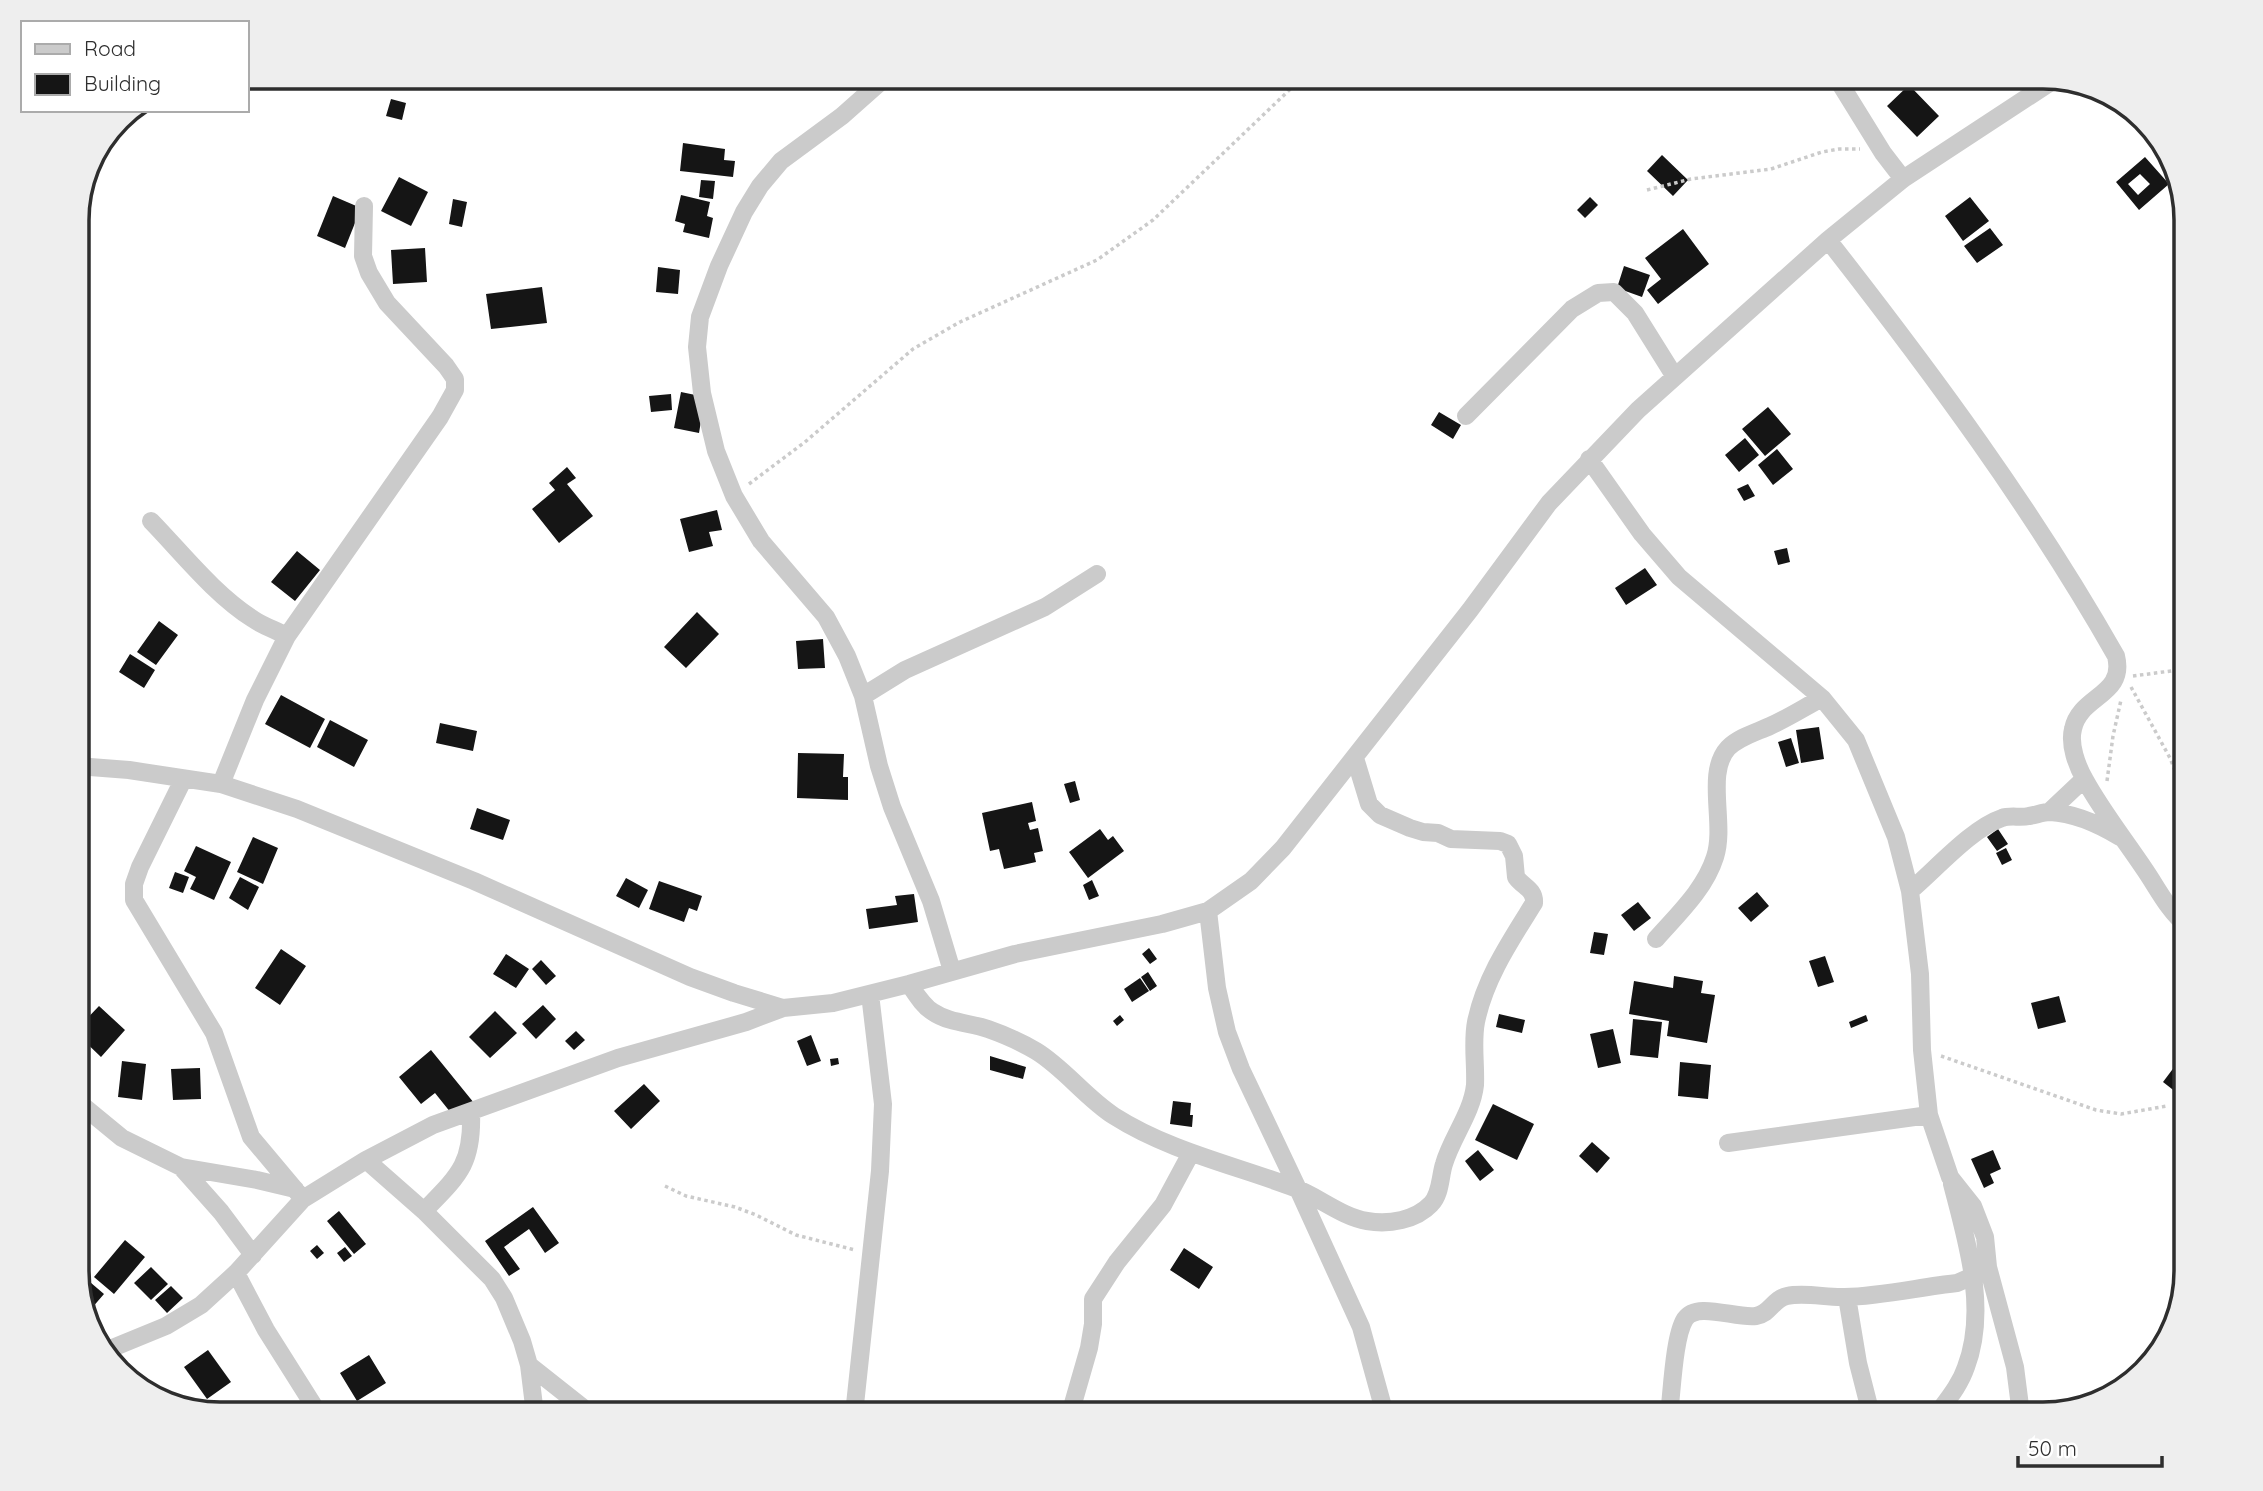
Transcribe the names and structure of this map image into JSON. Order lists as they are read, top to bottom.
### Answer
{
  "legend": ["Road", "Building"],
  "scale_bar": "50 m"
}
